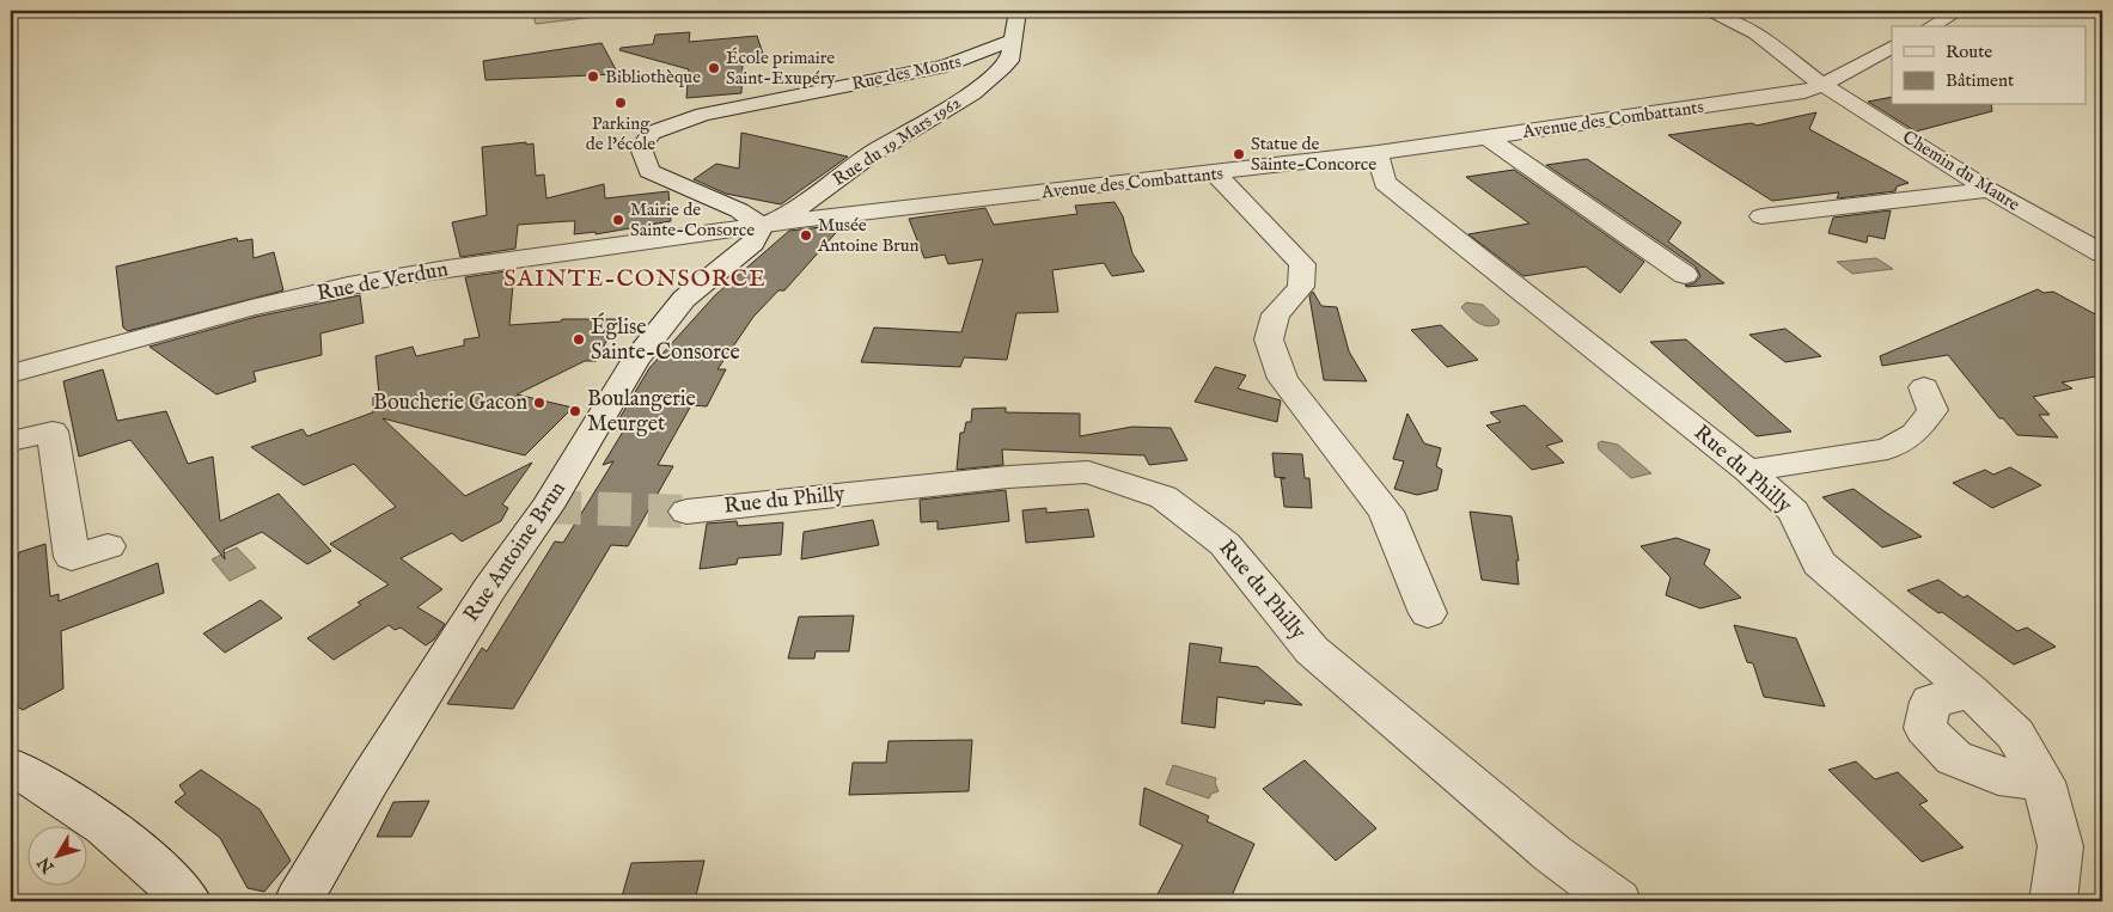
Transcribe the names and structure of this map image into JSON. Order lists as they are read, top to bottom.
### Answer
{
  "streets": {
    "street": [
      "Rue des Monts",
      "Avenue des Combattants",
      "Rue du 19 Mars 1962",
      "Chemin du Maure",
      "Rue de Verdun",
      "Rue du Philly",
      "Rue Antoine Brun"
    ]
  },
  "crossings": [
    ["Rue des Monts", "Avenue des Combattants"],
    ["Rue des Monts", "Rue du 19 Mars 1962"],
    ["Rue des Monts", "Rue de Verdun"],
    ["Rue des Monts", "Rue Antoine Brun"],
    ["Avenue des Combattants", "Rue du 19 Mars 1962"],
    ["Avenue des Combattants", "Chemin du Maure"],
    ["Avenue des Combattants", "Rue de Verdun"],
    ["Avenue des Combattants", "Rue du Philly"],
    ["Avenue des Combattants", "Rue Antoine Brun"],
    ["Rue du 19 Mars 1962", "Rue de Verdun"],
    ["Rue du 19 Mars 1962", "Rue Antoine Brun"],
    ["Rue de Verdun", "Rue Antoine Brun"]
  ],
  "districts": ["SAINTE-CONSORCE"],
  "places": [
    "École primaire Saint-Exupéry",
    "Bibliothèque",
    "Parking de l'école",
    "Statue de Sainte-Concorce",
    "Mairie de Sainte-Consorce",
    "Musée Antoine Brun",
    "Église Sainte-Consorce",
    "Boucherie Gacon",
    "Boulangerie Meurget"
  ],
  "legend": ["Route", "Bâtiment"],
  "north": "bottom left"
}
